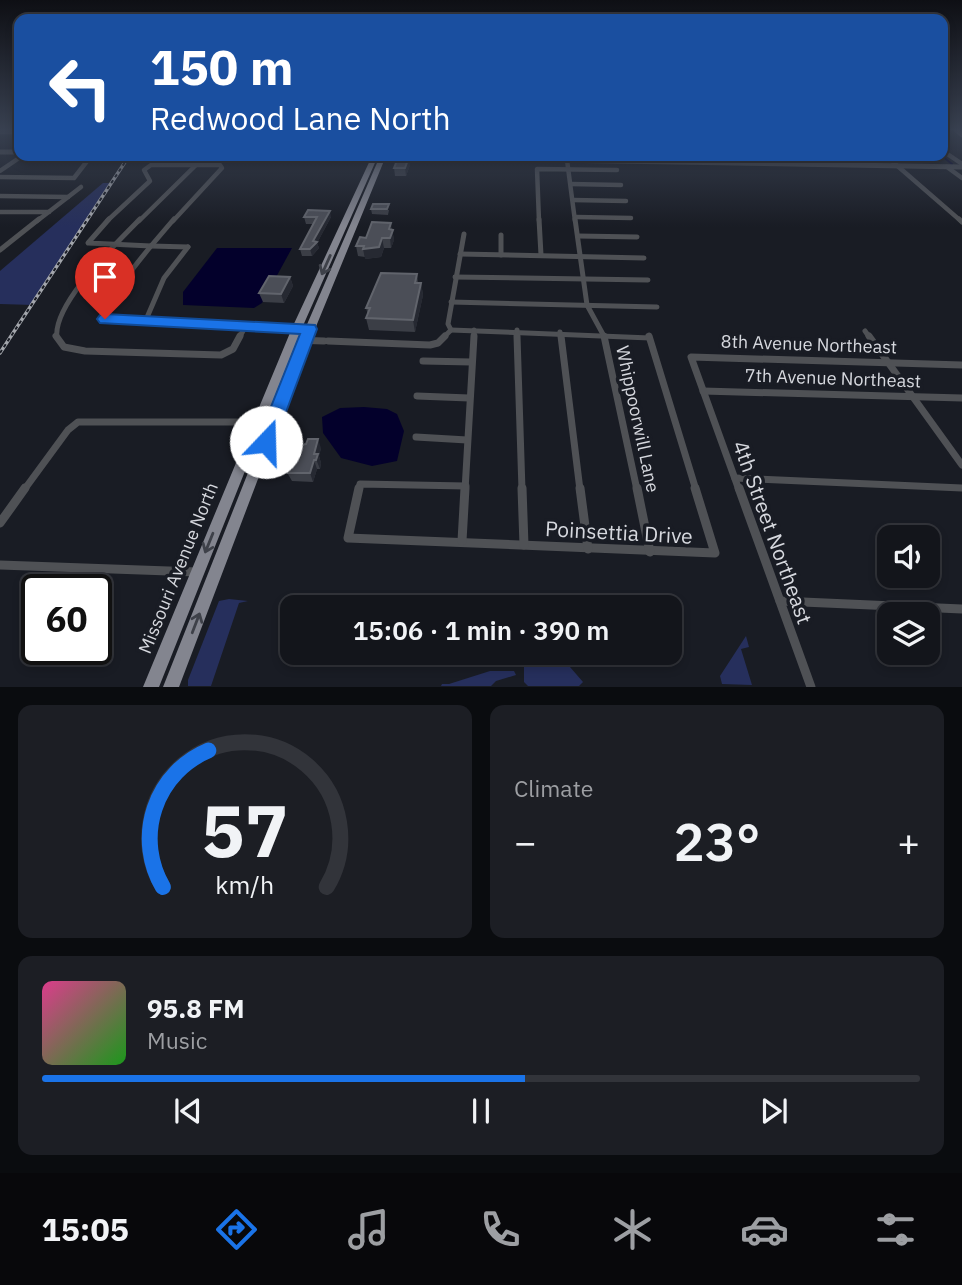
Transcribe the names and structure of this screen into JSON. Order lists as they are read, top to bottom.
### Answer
{
  "streets": {
    "main road": ["Missouri Avenue North"],
    "street": [
      "8th Avenue Northeast",
      "7th Avenue Northeast",
      "Whippoorwill Lane",
      "Poinsettia Drive",
      "4th Street Northeast"
    ]
  },
  "crossings": [
    ["8th Avenue Northeast", "7th Avenue Northeast"],
    ["8th Avenue Northeast", "4th Street Northeast"],
    ["7th Avenue Northeast", "4th Street Northeast"],
    ["Whippoorwill Lane", "Poinsettia Drive"]
  ],
  "page": {
    "turn": ["150 m", "Redwood Lane North"],
    "limit": "60",
    "trip": "15:06 · 1 min · 390 m",
    "tile": "Climate",
    "heat": ["−", "23°", "+"],
    "song": ["95.8 FM", "Music"],
    "tabs": "15:05",
    "gauge": ["57", "km/h"]
  }
}
